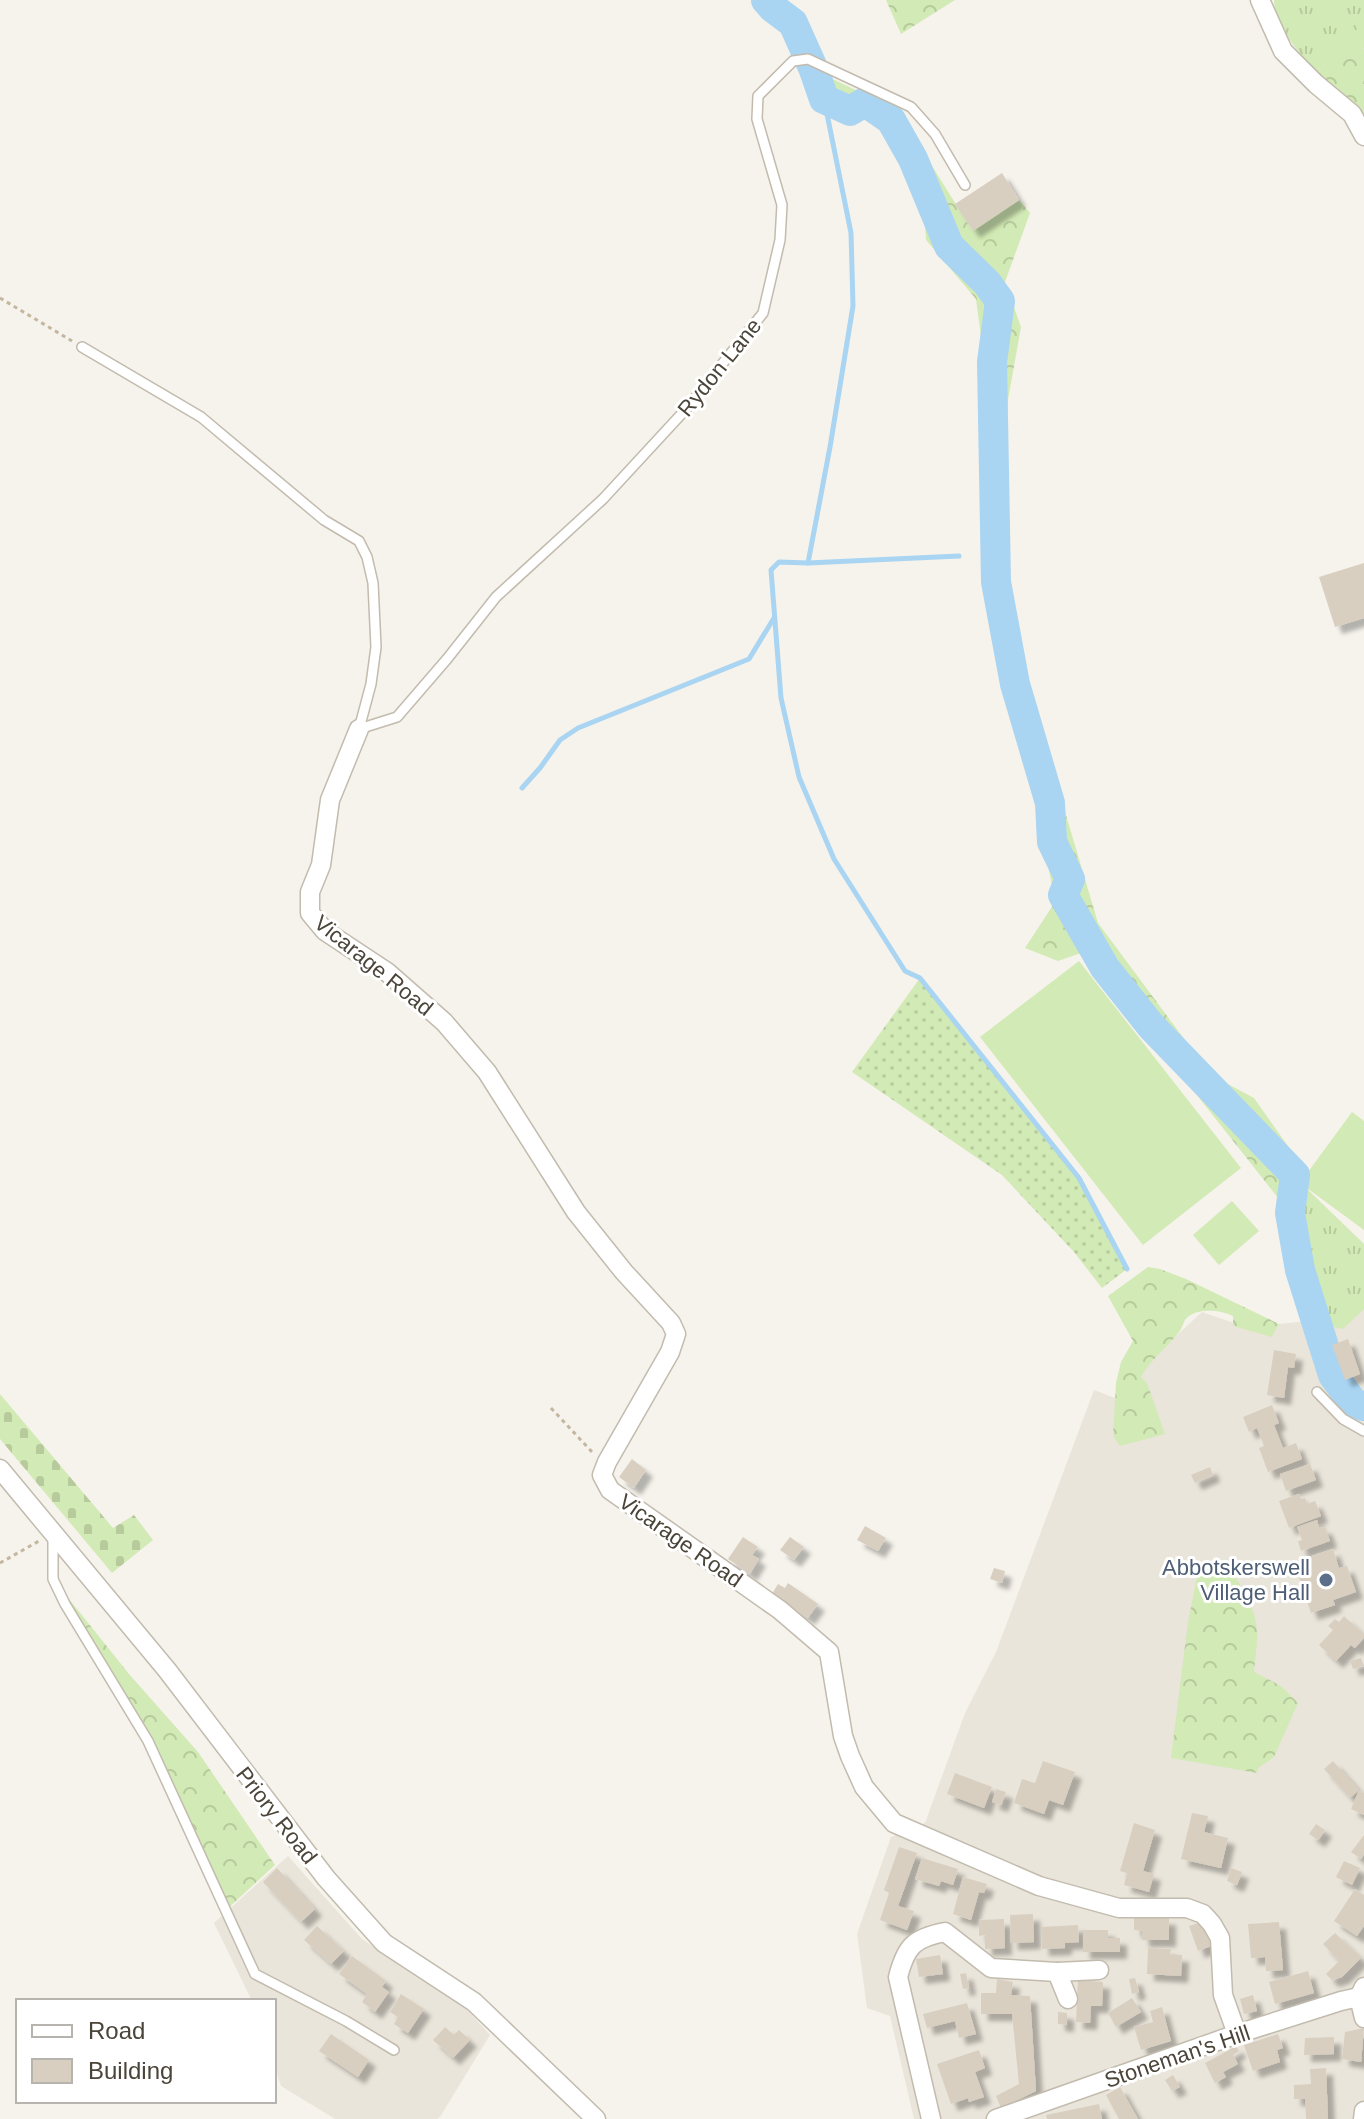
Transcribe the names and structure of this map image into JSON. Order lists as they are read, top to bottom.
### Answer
{
  "streets": {
    "street": ["Vicarage Road", "Priory Road", "Stoneman's Hill"],
    "lane": ["Rydon Lane"]
  },
  "crossings": [
    ["Rydon Lane", "Vicarage Road"],
    ["Vicarage Road", "Stoneman's Hill"]
  ],
  "places": ["Abbotskerswell Village Hall"],
  "legend": ["Road", "Building"]
}
